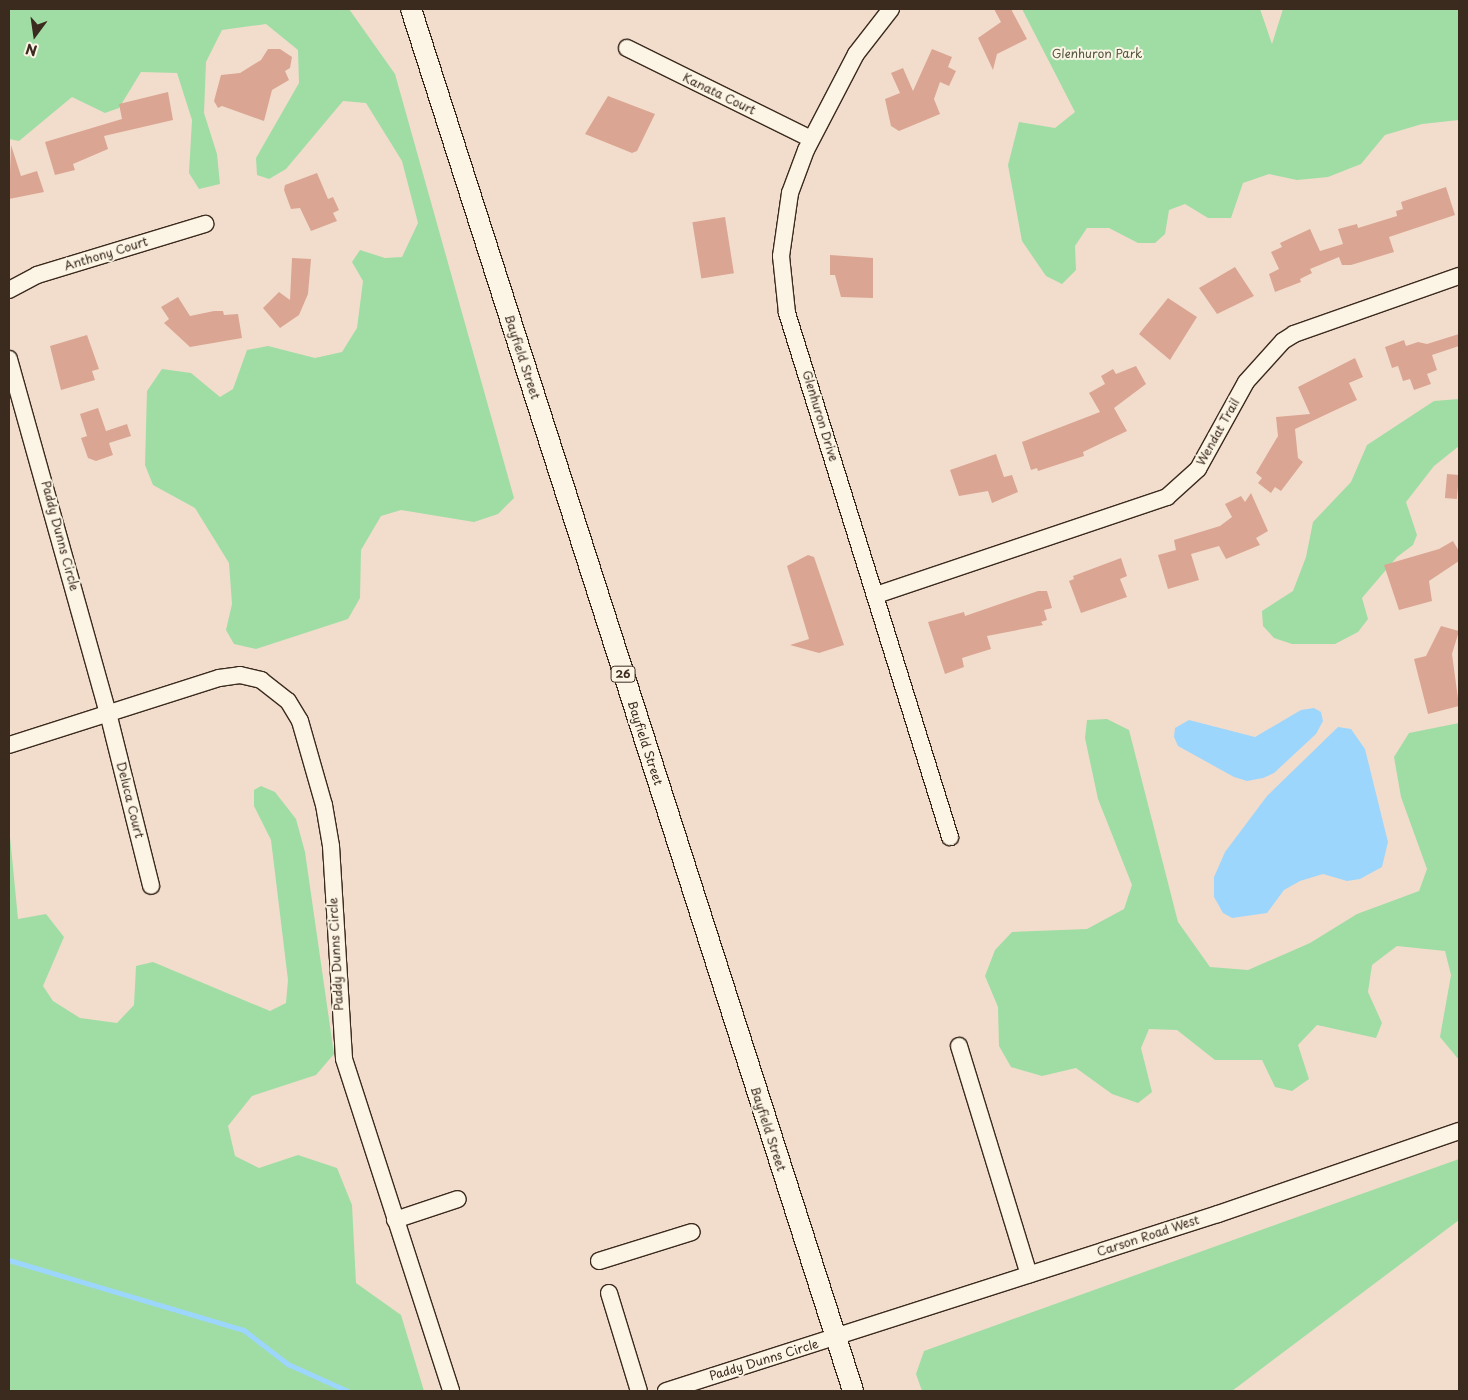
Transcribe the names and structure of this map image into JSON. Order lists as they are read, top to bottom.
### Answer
{
  "streets": {
    "main road": ["Bayfield Street", "26"],
    "street": [
      "Kanata Court",
      "Anthony Court",
      "Glenhuron Drive",
      "Wendat Trail",
      "Paddy Dunns Circle",
      "Deluca Court",
      "Carson Road West"
    ]
  },
  "crossings": [
    ["Kanata Court", "Glenhuron Drive"],
    ["Bayfield Street", "Paddy Dunns Circle"],
    ["Bayfield Street", "Carson Road West"],
    ["Glenhuron Drive", "Wendat Trail"],
    ["Paddy Dunns Circle", "Deluca Court"],
    ["Paddy Dunns Circle", "Carson Road West"]
  ],
  "parks": ["Glenhuron Park"],
  "north": "bottom"
}
